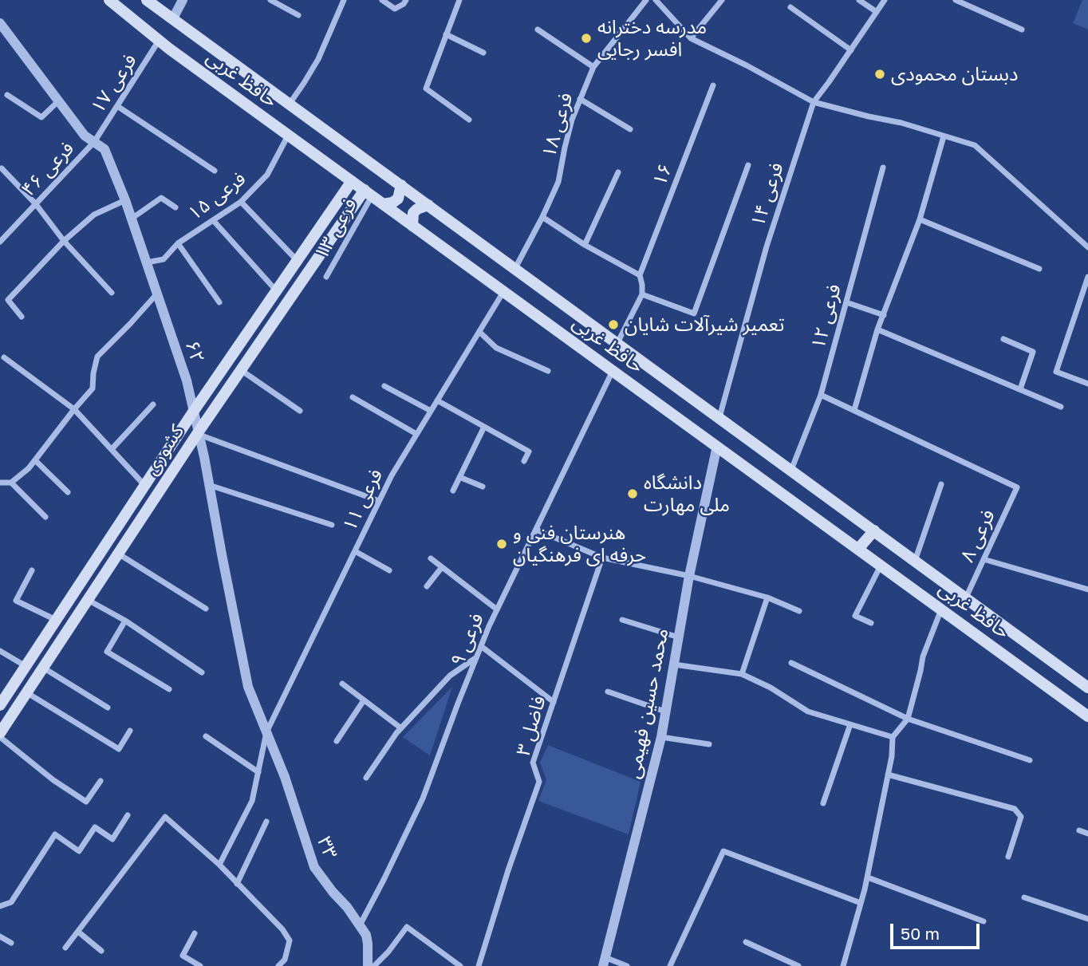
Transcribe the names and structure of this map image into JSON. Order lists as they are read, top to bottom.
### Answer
{
  "streets": {
    "main road": ["حافظ غربی", "کشوری"],
    "street": [
      "فرعی ۱۷",
      "فرعی ۱۸",
      "فرعی ۴۶",
      "۱۶",
      "فرعی ۱۴",
      "فرعی ۱۵",
      "فرعی ۱۳",
      "فرعی ۱۲",
      "۶۲",
      "فرعی ۱۱",
      "فرعی ۸",
      "فرعی ۹",
      "محمد حسین فهیمی",
      "فاضل ۳",
      "۳۳"
    ]
  },
  "crossings": [
    ["حافظ غربی", "فرعی ۱۷"],
    ["حافظ غربی", "فرعی ۱۸"],
    ["حافظ غربی", "فرعی ۱۴"],
    ["حافظ غربی", "فرعی ۱۵"],
    ["حافظ غربی", "فرعی ۱۳"],
    ["حافظ غربی", "فرعی ۱۲"],
    ["حافظ غربی", "کشوری"],
    ["حافظ غربی", "فرعی ۱۱"],
    ["حافظ غربی", "فرعی ۸"],
    ["حافظ غربی", "فرعی ۹"],
    ["حافظ غربی", "محمد حسین فهیمی"],
    ["فرعی ۱۷", "فرعی ۴۶"],
    ["فرعی ۱۷", "۶۲"],
    ["فرعی ۴۶", "۶۲"],
    ["فرعی ۱۵", "۶۲"],
    ["فرعی ۱۳", "کشوری"],
    ["۶۲", "کشوری"],
    ["۶۲", "فرعی ۱۱"],
    ["۶۲", "۳۳"],
    ["فرعی ۱۱", "۳۳"],
    ["فرعی ۹", "۳۳"]
  ],
  "places": [
    "مدرسه دخترانه افسر رجایی",
    "دبستان محمودی",
    "تعمیر شیرآلات شایان",
    "دانشگاه ملی مهارت",
    "هنرستان فنی و حرفه ای فرهنگیان"
  ],
  "scale_bar": "50 m"
}
